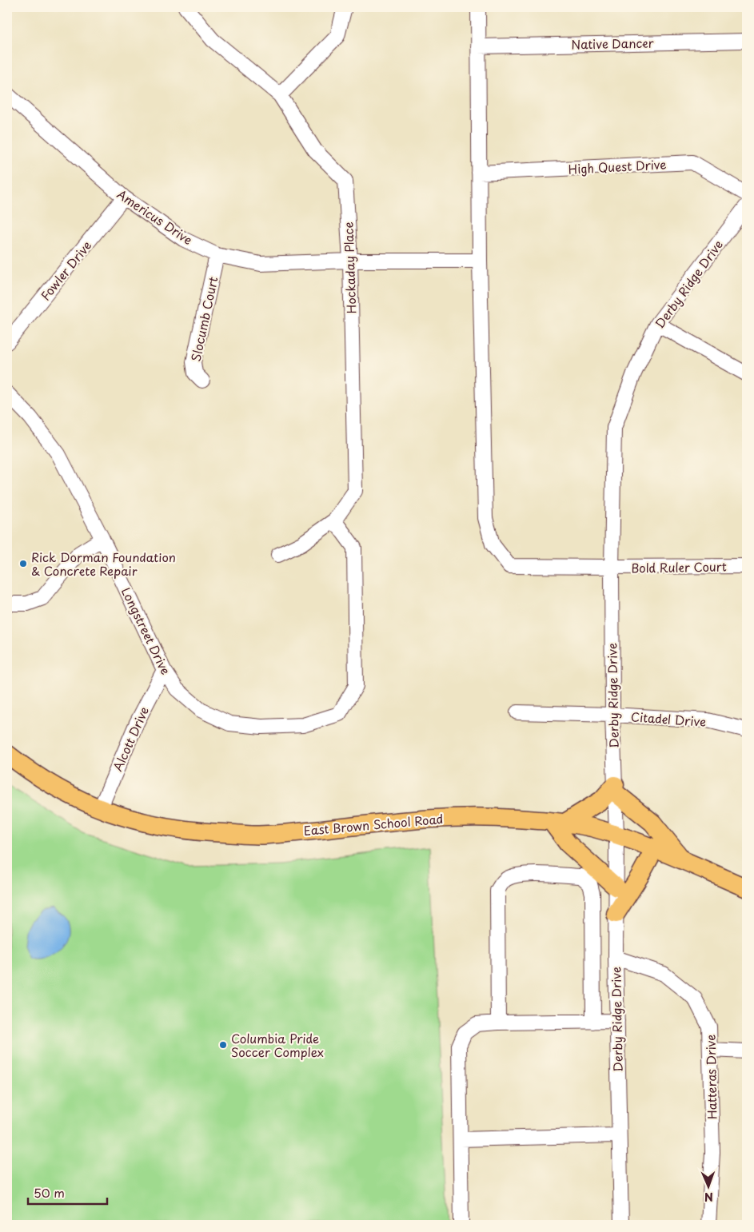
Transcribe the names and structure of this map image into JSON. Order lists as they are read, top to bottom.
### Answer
{
  "streets": {
    "main road": ["East Brown School Road"],
    "street": [
      "Native Dancer",
      "High Quest Drive",
      "Americus Drive",
      "Hockaday Place",
      "Fowler Drive",
      "Derby Ridge Drive",
      "Slocumb Court",
      "Bold Ruler Court",
      "Longstreet Drive",
      "Citadel Drive",
      "Alcott Drive",
      "Hatteras Drive"
    ]
  },
  "crossings": [
    ["Americus Drive", "Hockaday Place"],
    ["Americus Drive", "Fowler Drive"],
    ["Americus Drive", "Slocumb Court"],
    ["Americus Drive", "Bold Ruler Court"],
    ["Hockaday Place", "Longstreet Drive"],
    ["Derby Ridge Drive", "Bold Ruler Court"],
    ["Derby Ridge Drive", "Citadel Drive"],
    ["Derby Ridge Drive", "East Brown School Road"],
    ["Derby Ridge Drive", "Hatteras Drive"],
    ["Longstreet Drive", "Alcott Drive"],
    ["Alcott Drive", "East Brown School Road"]
  ],
  "places": ["Rick Dorman Foundation & Concrete Repair", "Columbia Pride Soccer Complex"],
  "scale_bar": "50 m",
  "north": "bottom"
}
